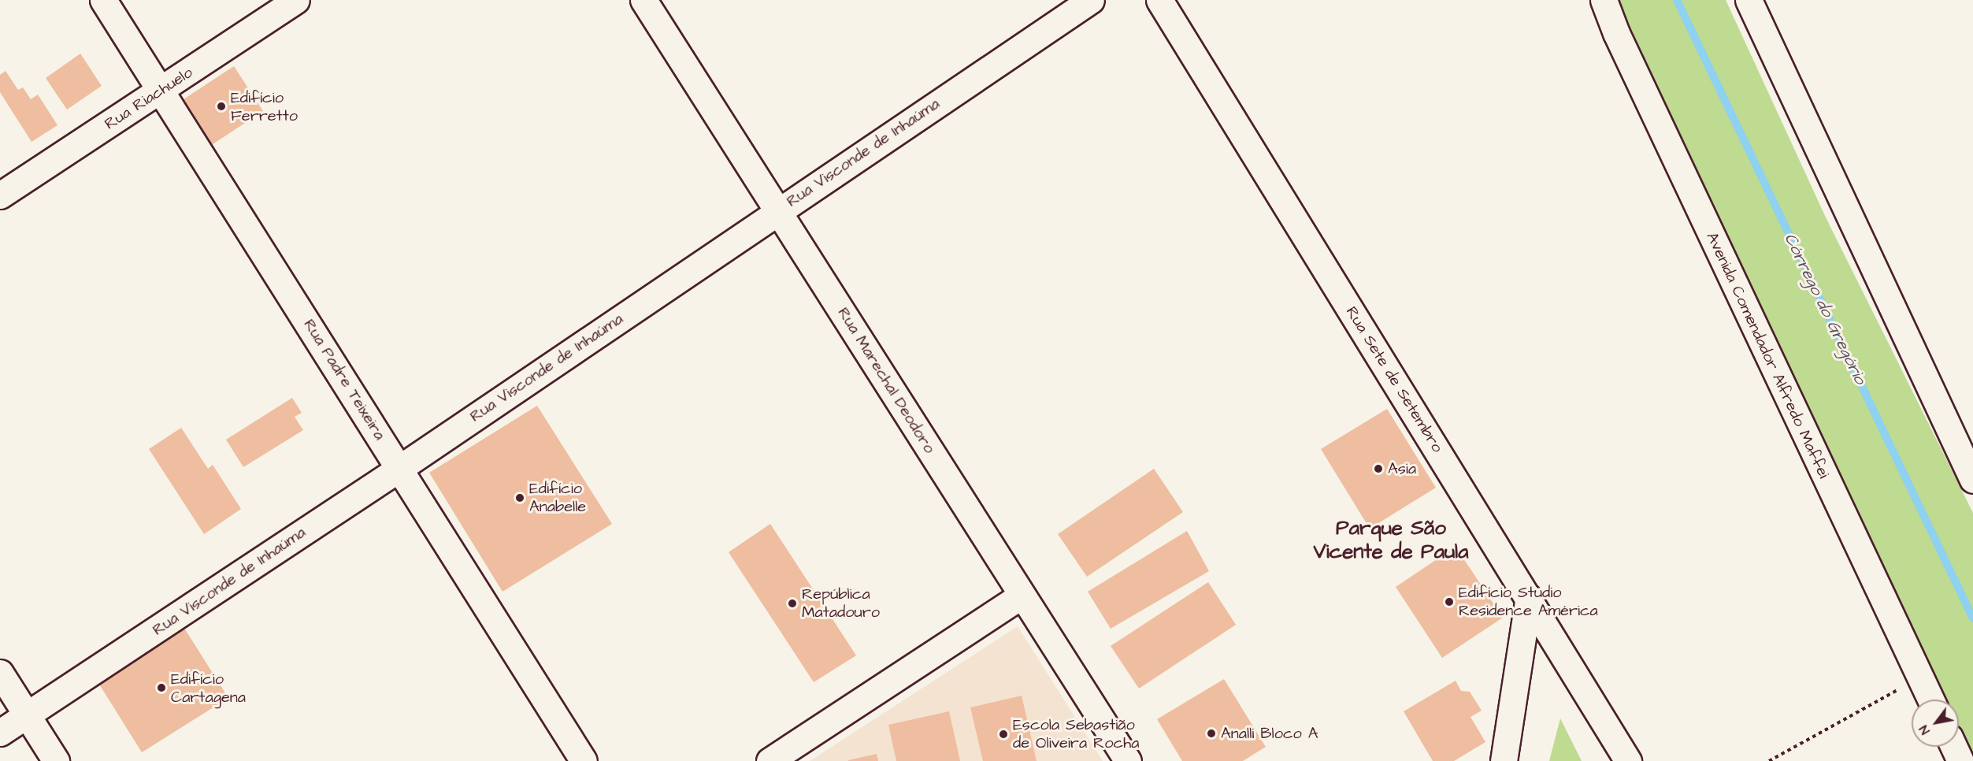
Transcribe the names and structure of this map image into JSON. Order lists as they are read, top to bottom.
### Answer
{
  "streets": {
    "street": [
      "Rua Riachuelo",
      "Rua Visconde de Inhaúma",
      "Avenida Comendador Alfredo Maffei",
      "Rua Padre Teixeira",
      "Rua Sete de Setembro",
      "Rua Marechal Deodoro"
    ]
  },
  "crossings": [
    ["Rua Riachuelo", "Rua Padre Teixeira"],
    ["Rua Visconde de Inhaúma", "Rua Padre Teixeira"],
    ["Rua Visconde de Inhaúma", "Rua Marechal Deodoro"]
  ],
  "districts": ["Parque São Vicente de Paula"],
  "water": ["Córrego do Gregório"],
  "places": [
    "Edifício Ferretto",
    "Asia",
    "Edifício Anabelle",
    "Edifício Studio Residence América",
    "República Matadouro",
    "Edifício Cartagena",
    "Analli Bloco A",
    "Escola Sebastião de Oliveira Rocha"
  ],
  "north": "bottom left"
}
